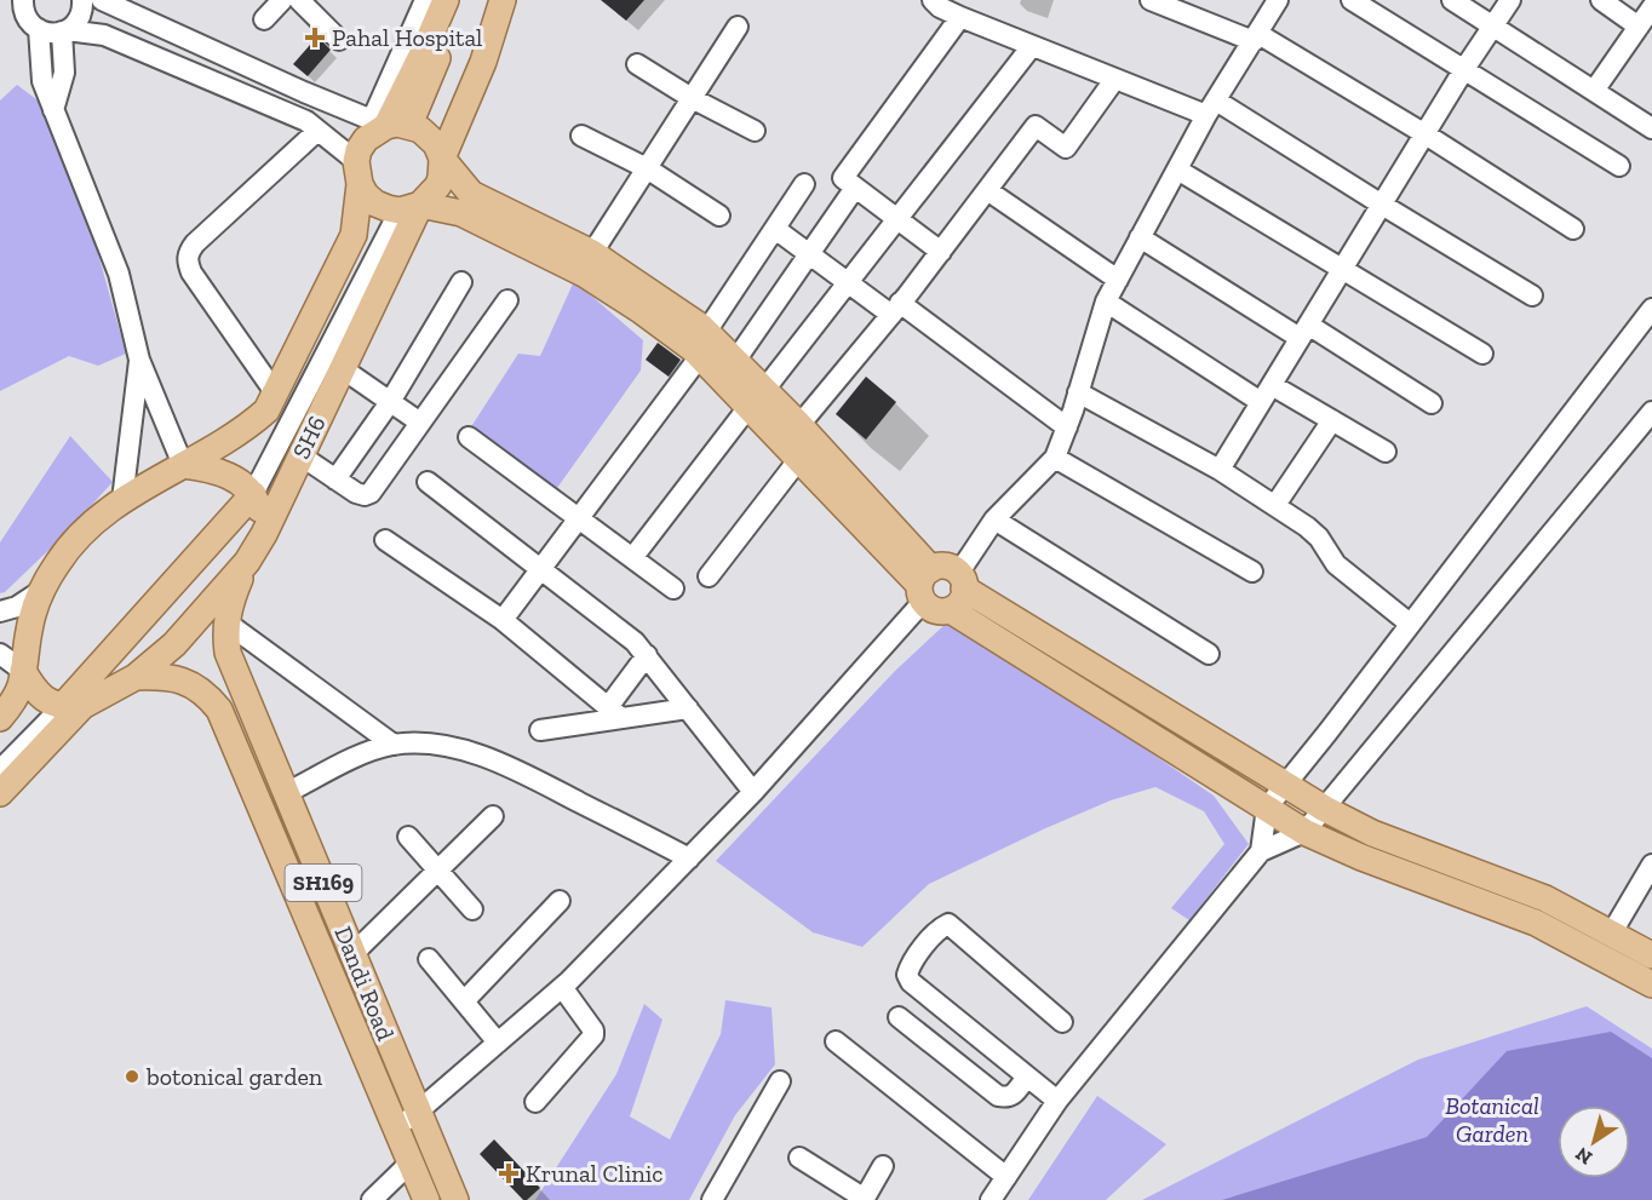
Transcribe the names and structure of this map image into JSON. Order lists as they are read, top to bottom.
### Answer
{
  "streets": {
    "main road": ["SH6", "SH169", "Dandi Road"]
  },
  "crossings": [
    ["SH6", "Dandi Road"]
  ],
  "parks": ["Botanical Garden"],
  "places": {
    "health": ["Pahal Hospital", "Krunal Clinic"],
    "other": ["botonical garden"]
  },
  "north": "bottom left"
}
